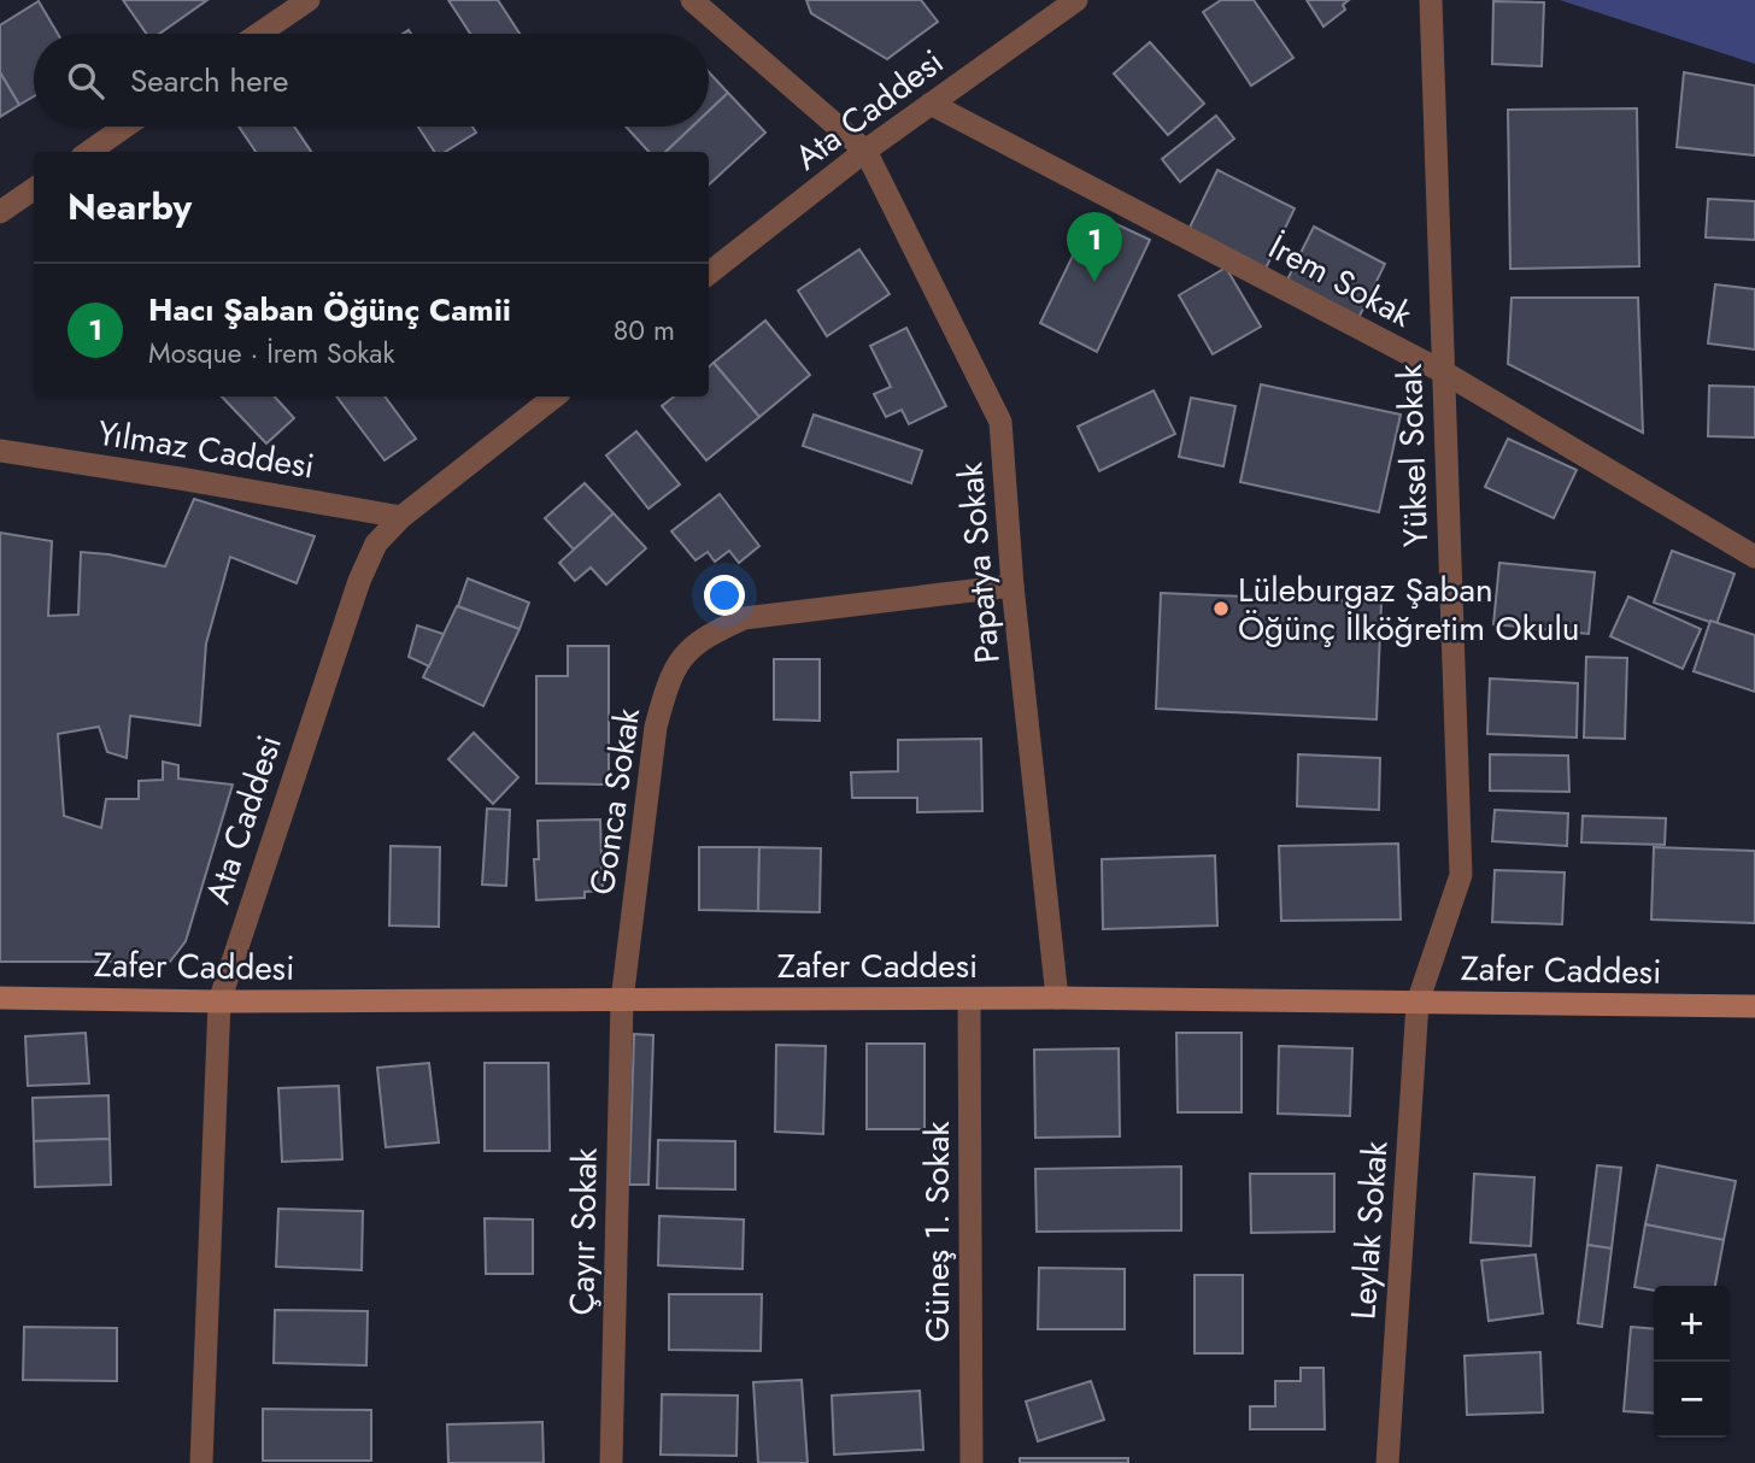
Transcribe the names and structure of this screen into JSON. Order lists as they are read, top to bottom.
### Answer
{
  "streets": {
    "main road": ["Zafer Caddesi"],
    "street": [
      "Ata Caddesi",
      "İrem Sokak",
      "Yılmaz Caddesi",
      "Yüksel Sokak",
      "Papatya Sokak",
      "Gonca Sokak",
      "Leylak Sokak",
      "Çayır Sokak",
      "Güneş 1. Sokak"
    ]
  },
  "crossings": [
    ["Ata Caddesi", "İrem Sokak"],
    ["Ata Caddesi", "Yılmaz Caddesi"],
    ["Ata Caddesi", "Papatya Sokak"],
    ["Ata Caddesi", "Zafer Caddesi"],
    ["İrem Sokak", "Yüksel Sokak"],
    ["Yüksel Sokak", "Zafer Caddesi"],
    ["Yüksel Sokak", "Leylak Sokak"],
    ["Papatya Sokak", "Gonca Sokak"],
    ["Papatya Sokak", "Zafer Caddesi"],
    ["Gonca Sokak", "Zafer Caddesi"],
    ["Gonca Sokak", "Çayır Sokak"],
    ["Zafer Caddesi", "Leylak Sokak"],
    ["Zafer Caddesi", "Çayır Sokak"],
    ["Zafer Caddesi", "Güneş 1. Sokak"]
  ],
  "places": ["Lüleburgaz Şaban Öğünç İlköğretim Okulu"],
  "page": {
    "search": "Search here",
    "heading": "Nearby",
    "pins": "1",
    "list": [
      {
        "mark": "1",
        "name": "Hacı Şaban Öğünç Camii",
        "note": "Mosque · İrem Sokak",
        "value": "80 m"
      }
    ],
    "map_buttons": ["+", "−"]
  }
}
